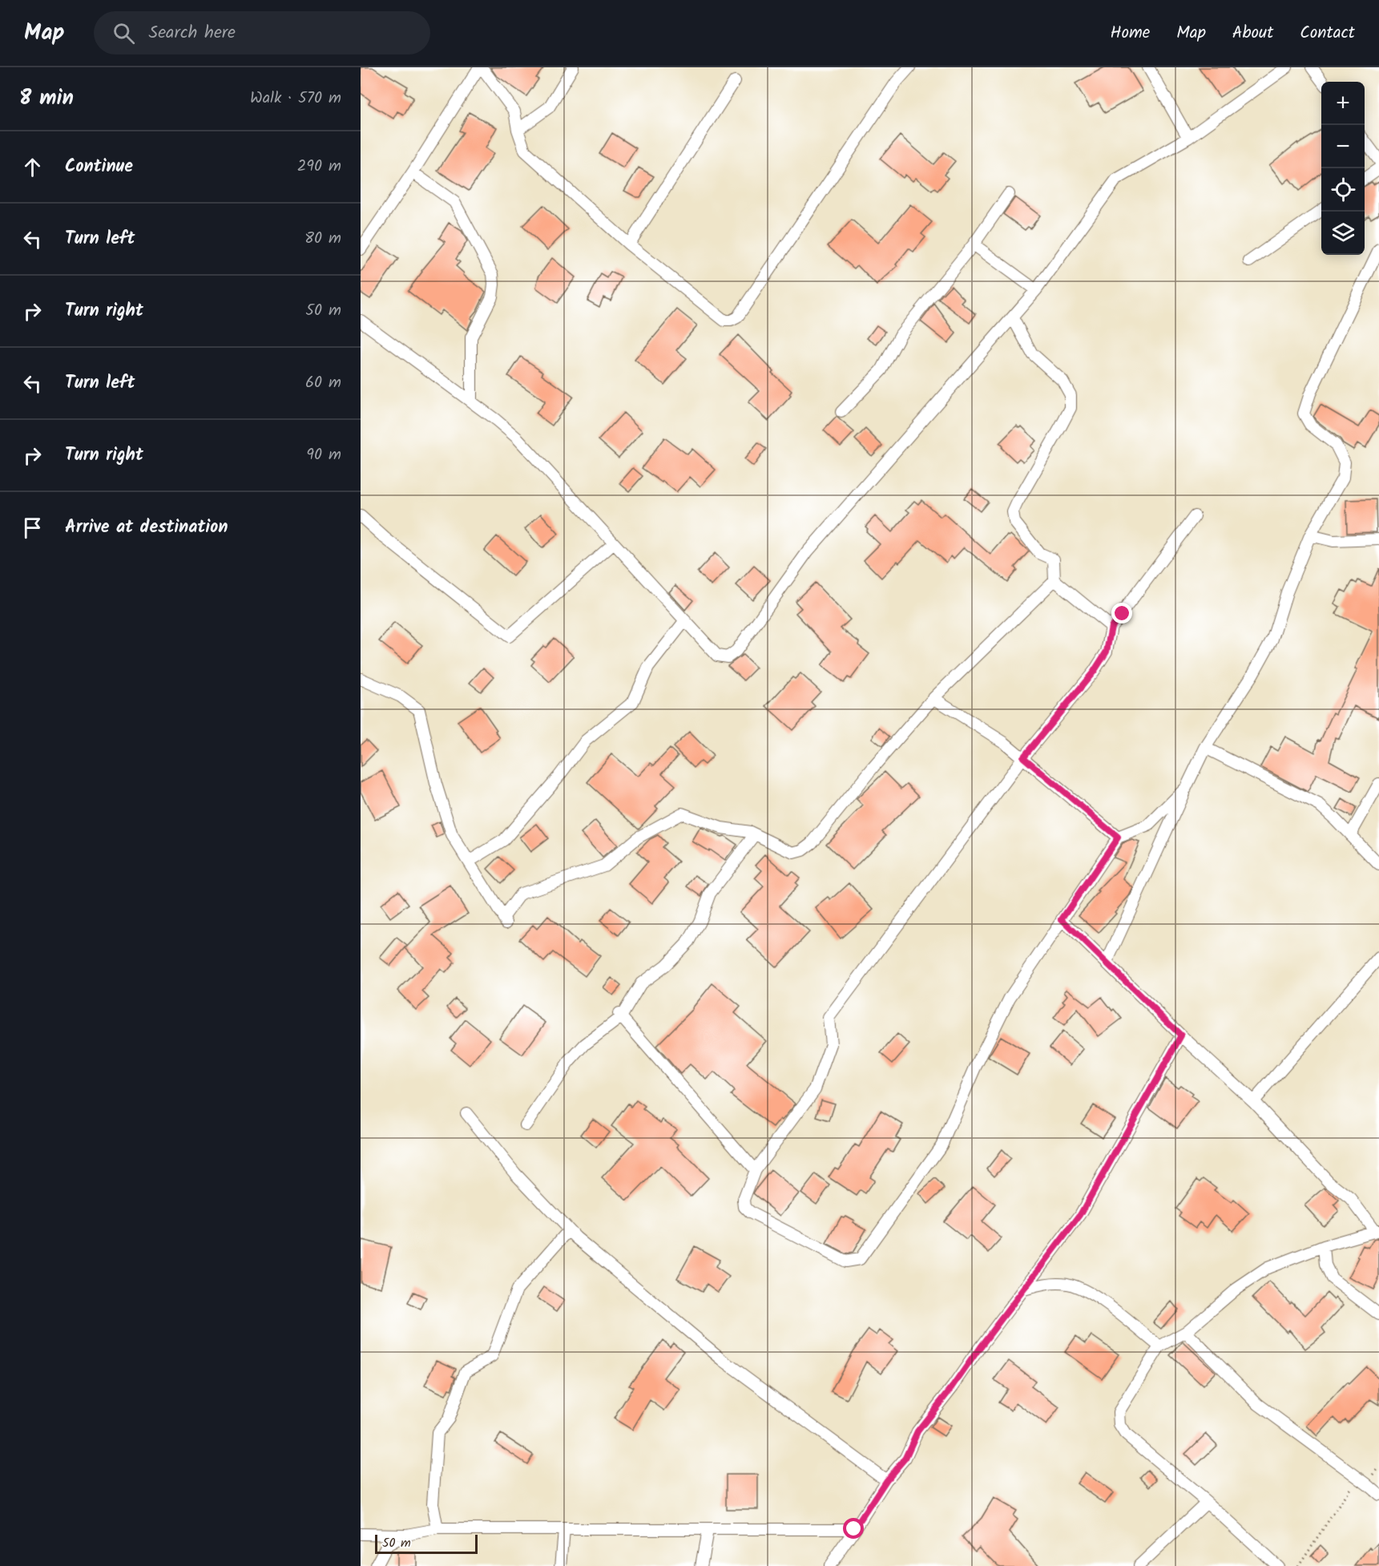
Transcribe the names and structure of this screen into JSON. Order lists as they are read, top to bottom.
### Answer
{
  "scale_bar": "50 m",
  "page": {
    "header": "Map",
    "search": "Search here",
    "nav": [
      "Home",
      "Map",
      "About",
      "Contact"
    ],
    "heading": ["8 min", "Walk · 570 m"],
    "map_buttons": ["+", "−"],
    "list": [
      ["Continue", "290 m"],
      ["Turn left", "80 m"],
      ["Turn right", "50 m"],
      ["Turn left", "60 m"],
      ["Turn right", "90 m"],
      "Arrive at destination"
    ],
    "scale": "50 m"
  }
}
